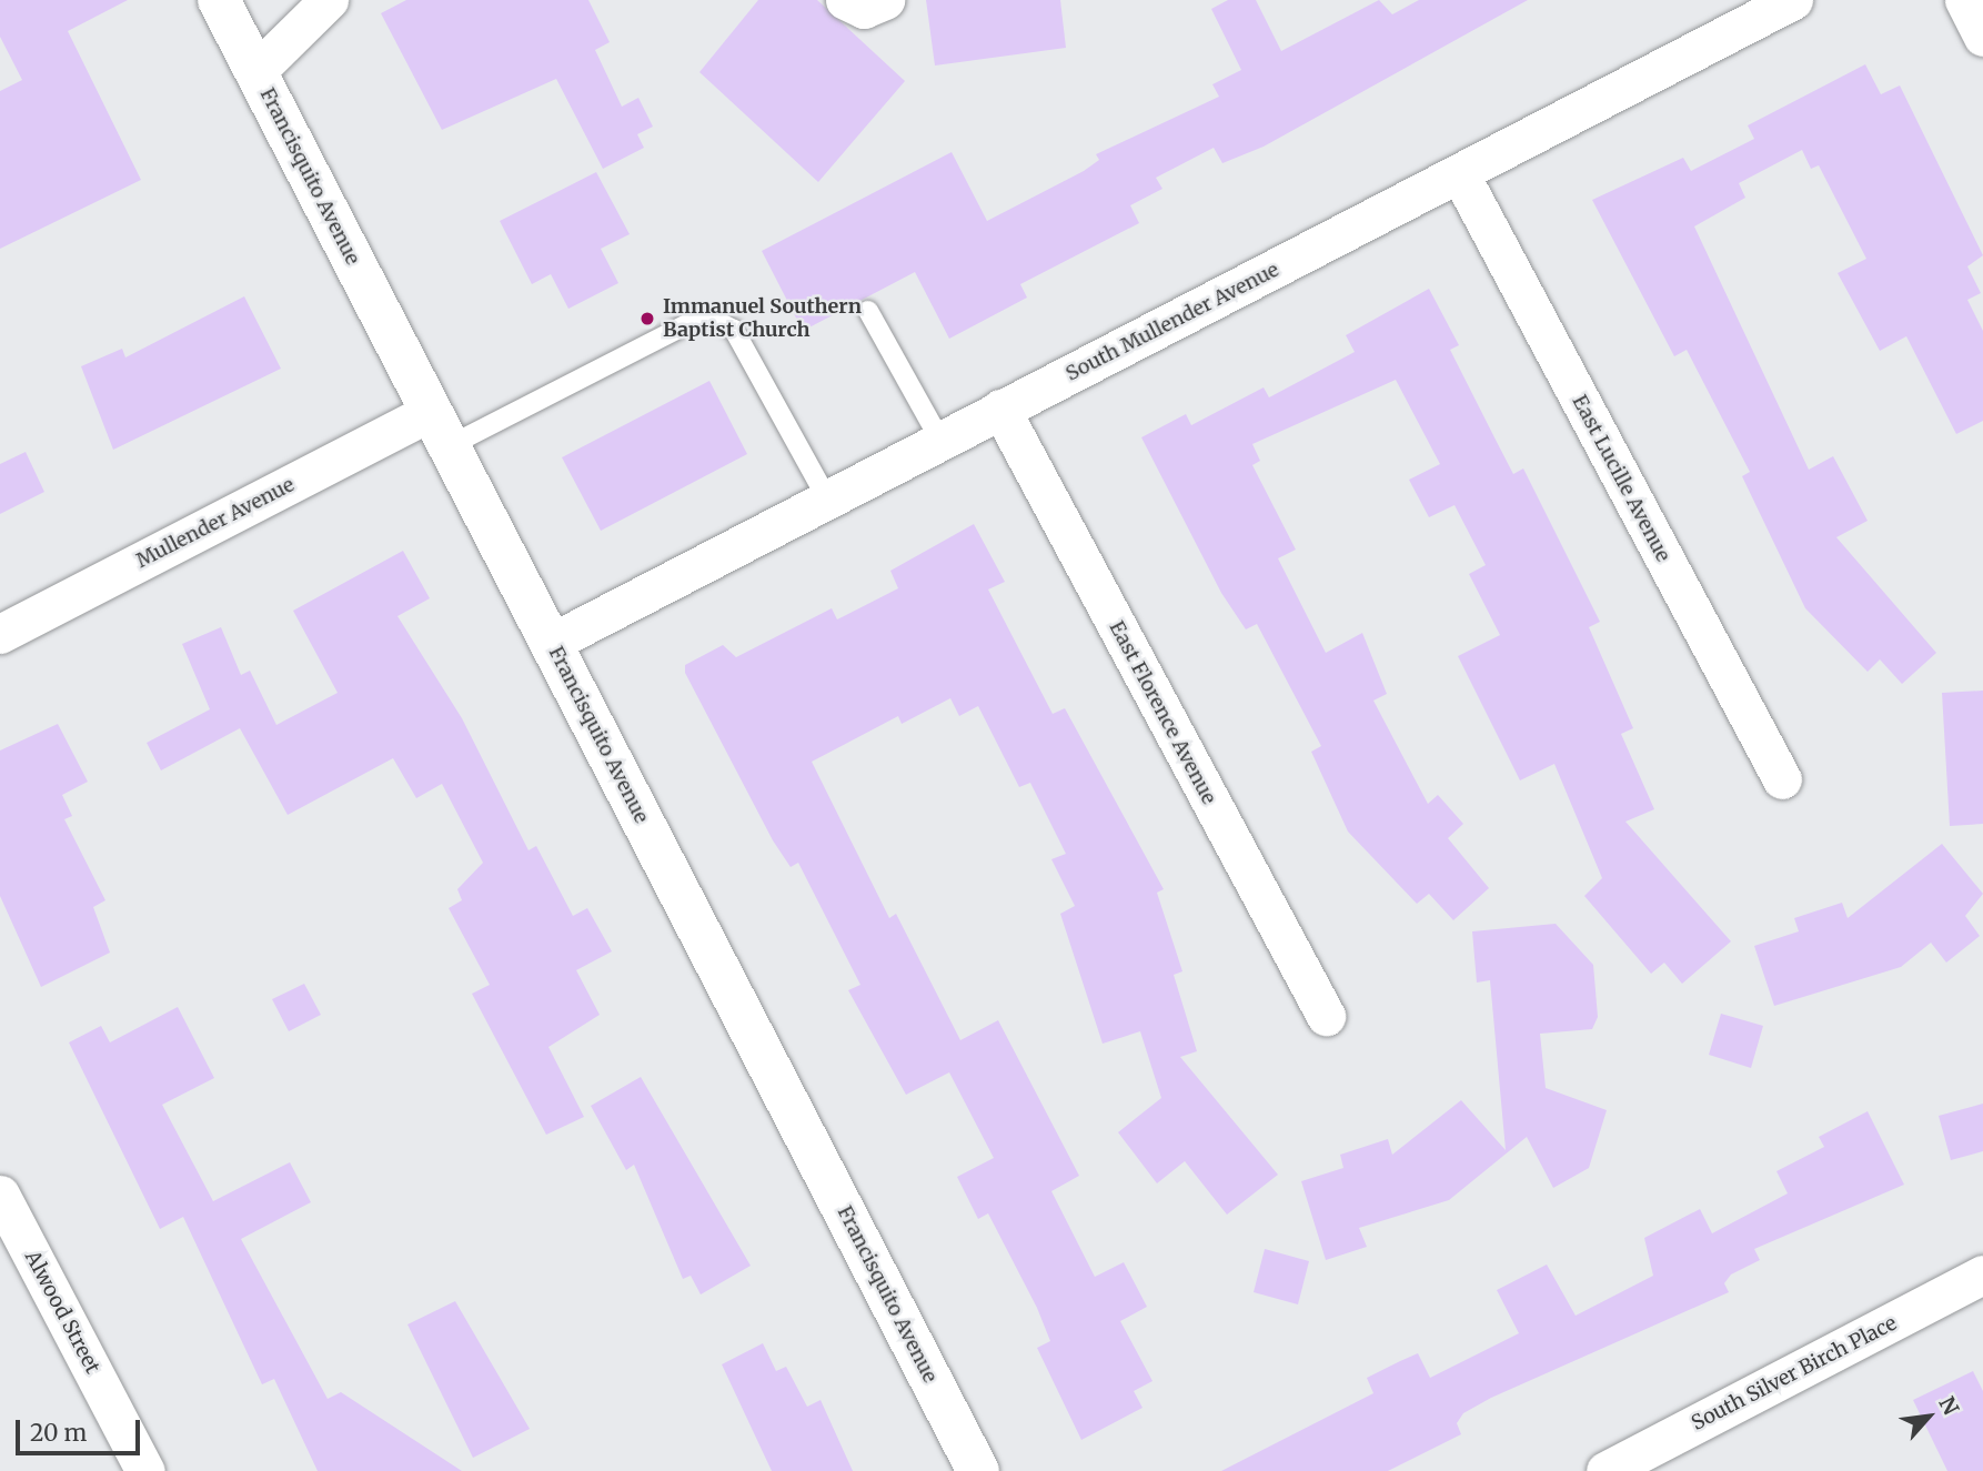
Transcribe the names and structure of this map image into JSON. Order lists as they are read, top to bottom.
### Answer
{
  "streets": {
    "street": [
      "Francisquito Avenue",
      "South Mullender Avenue",
      "East Lucille Avenue",
      "Mullender Avenue",
      "East Florence Avenue",
      "Alwood Street",
      "South Silver Birch Place"
    ]
  },
  "crossings": [
    ["Francisquito Avenue", "South Mullender Avenue"],
    ["Francisquito Avenue", "Mullender Avenue"],
    ["South Mullender Avenue", "East Lucille Avenue"],
    ["South Mullender Avenue", "East Florence Avenue"]
  ],
  "places": ["Immanuel Southern Baptist Church"],
  "scale_bar": "20 m",
  "north": "top right"
}
